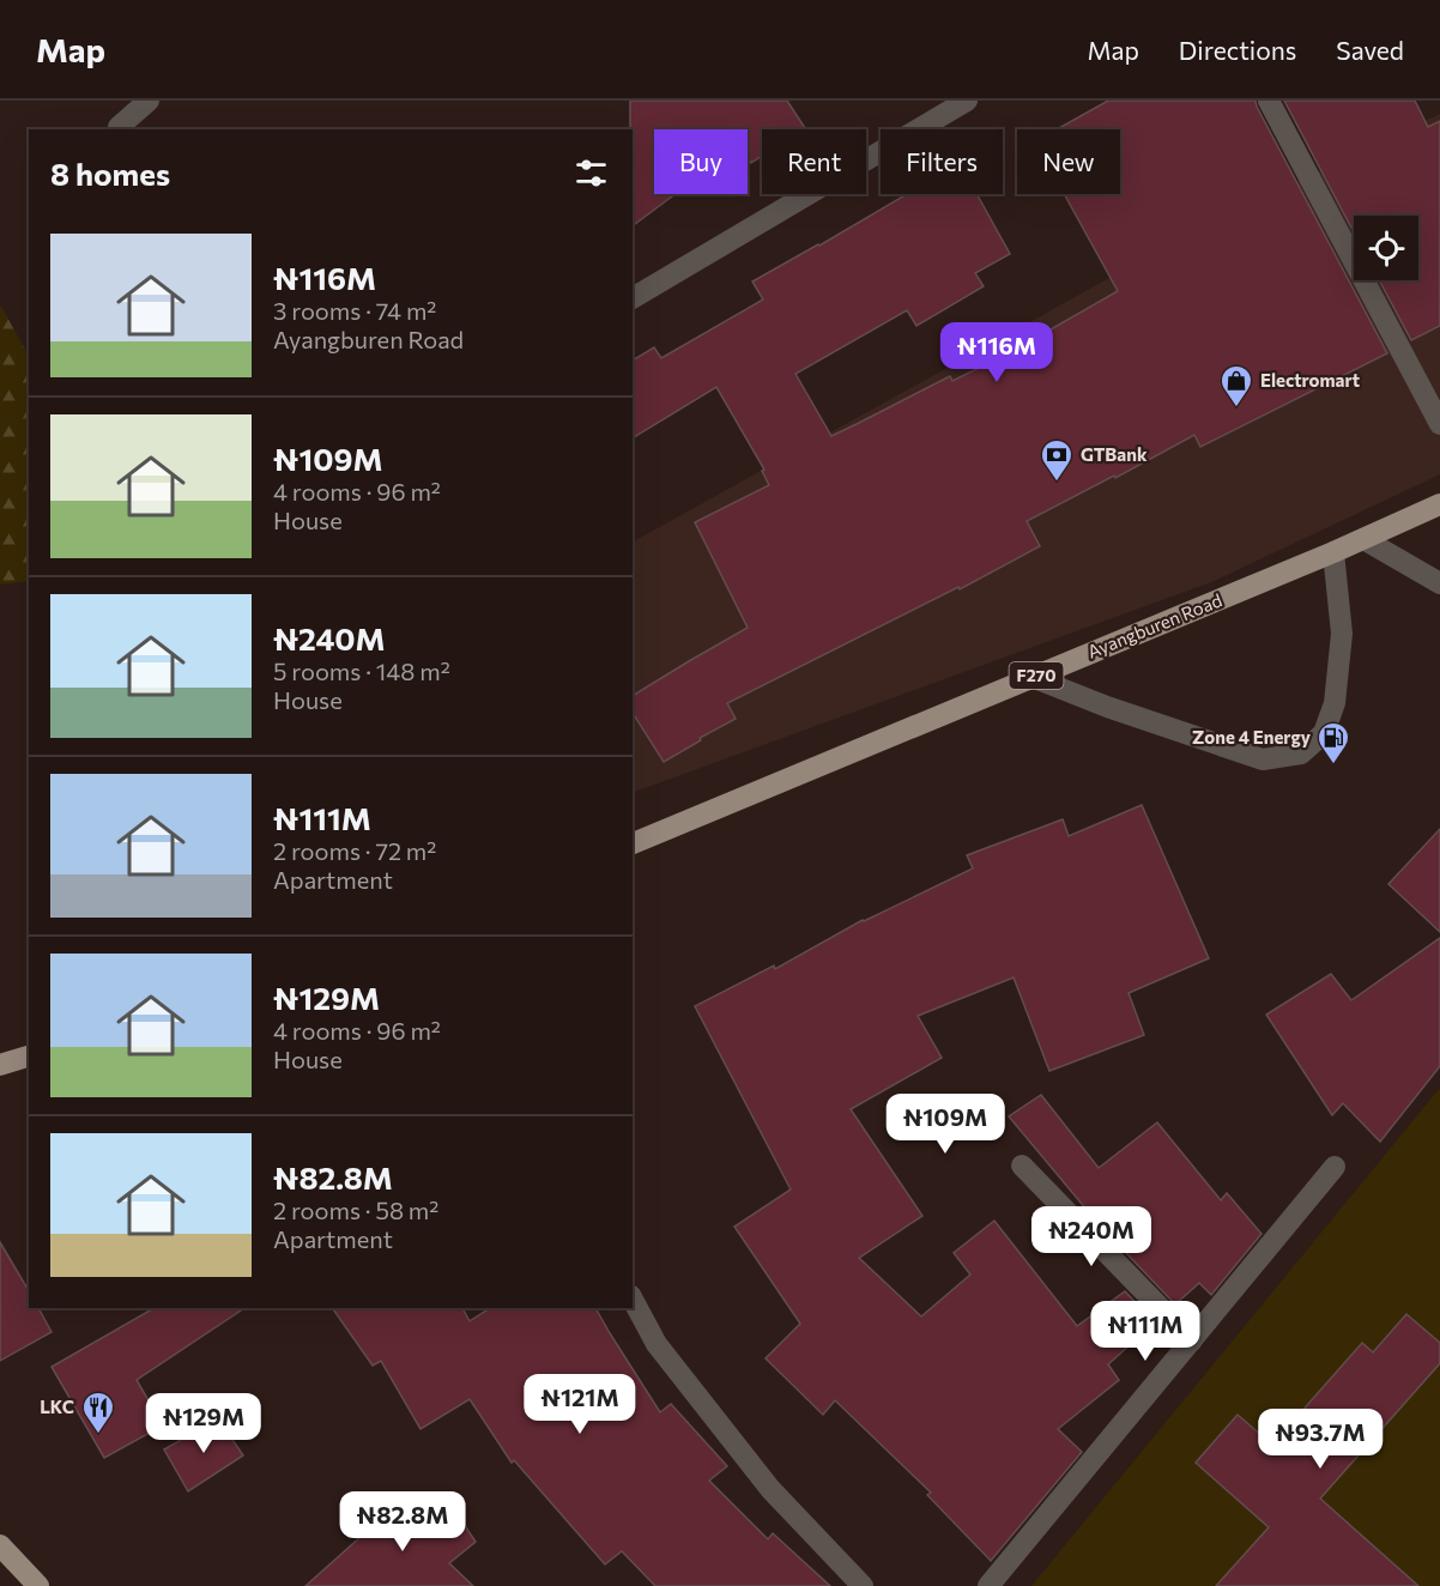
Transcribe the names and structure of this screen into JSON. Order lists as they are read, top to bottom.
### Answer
{
  "streets": {
    "main road": ["Ayangburen Road", "F270"]
  },
  "places": {
    "shop": ["Electromart"],
    "bank": ["GTBank"],
    "fuel station": ["Zone 4 Energy"],
    "restaurant": ["LKC"]
  },
  "page": {
    "header": "Map",
    "nav": ["Map", "Directions", "Saved"],
    "chip": [
      "Buy",
      "Rent",
      "Filters",
      "New"
    ],
    "heading": "8 homes",
    "list": [
      {
        "name": "₦116M",
        "note": "3 rooms · 74 m² · Ayangburen Road"
      },
      {
        "name": "₦109M",
        "note": "4 rooms · 96 m² · House"
      },
      {
        "name": "₦240M",
        "note": "5 rooms · 148 m² · House"
      },
      {
        "name": "₦111M",
        "note": "2 rooms · 72 m² · Apartment"
      },
      {
        "name": "₦129M",
        "note": "4 rooms · 96 m² · House"
      },
      {
        "name": "₦82.8M",
        "note": "2 rooms · 58 m² · Apartment"
      }
    ],
    "price": [
      "₦116M",
      "₦109M",
      "₦240M",
      "₦111M",
      "₦121M",
      "₦129M",
      "₦93.7M",
      "₦82.8M"
    ]
  }
}
